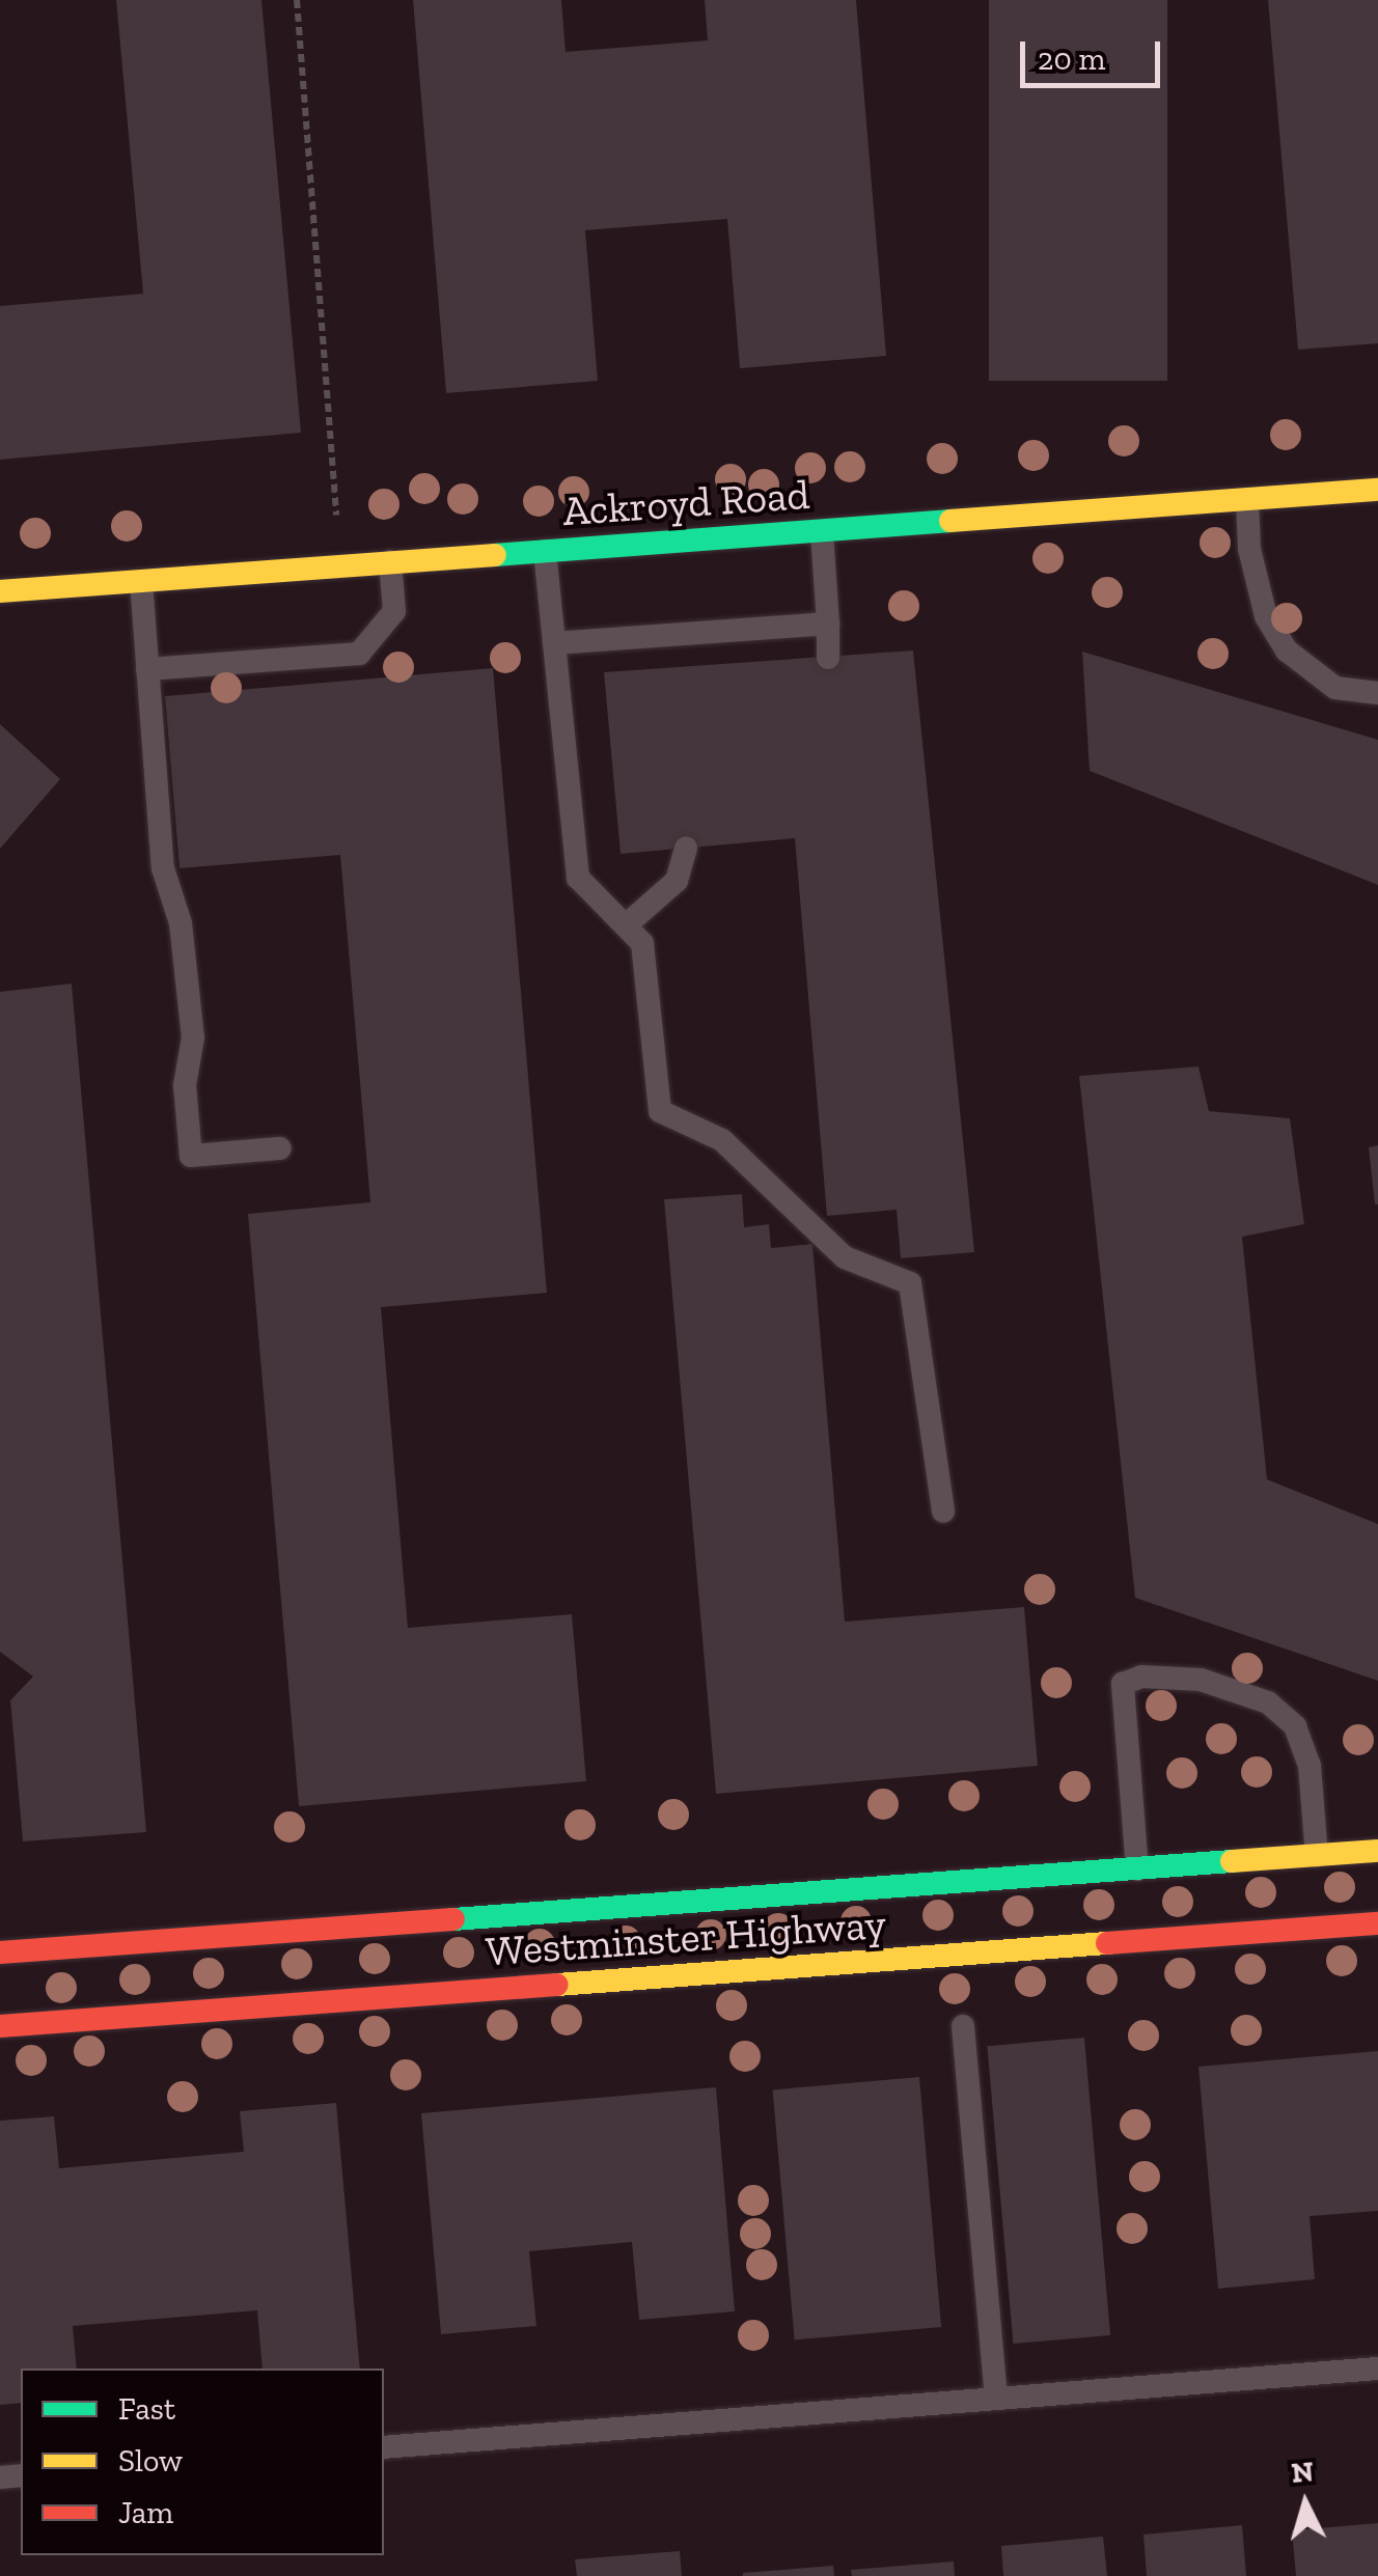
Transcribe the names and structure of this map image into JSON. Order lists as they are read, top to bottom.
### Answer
{
  "streets": {
    "main road": ["Ackroyd Road", "Westminster Highway"]
  },
  "legend": ["Fast", "Slow", "Jam"],
  "scale_bar": "20 m",
  "north": "top"
}
